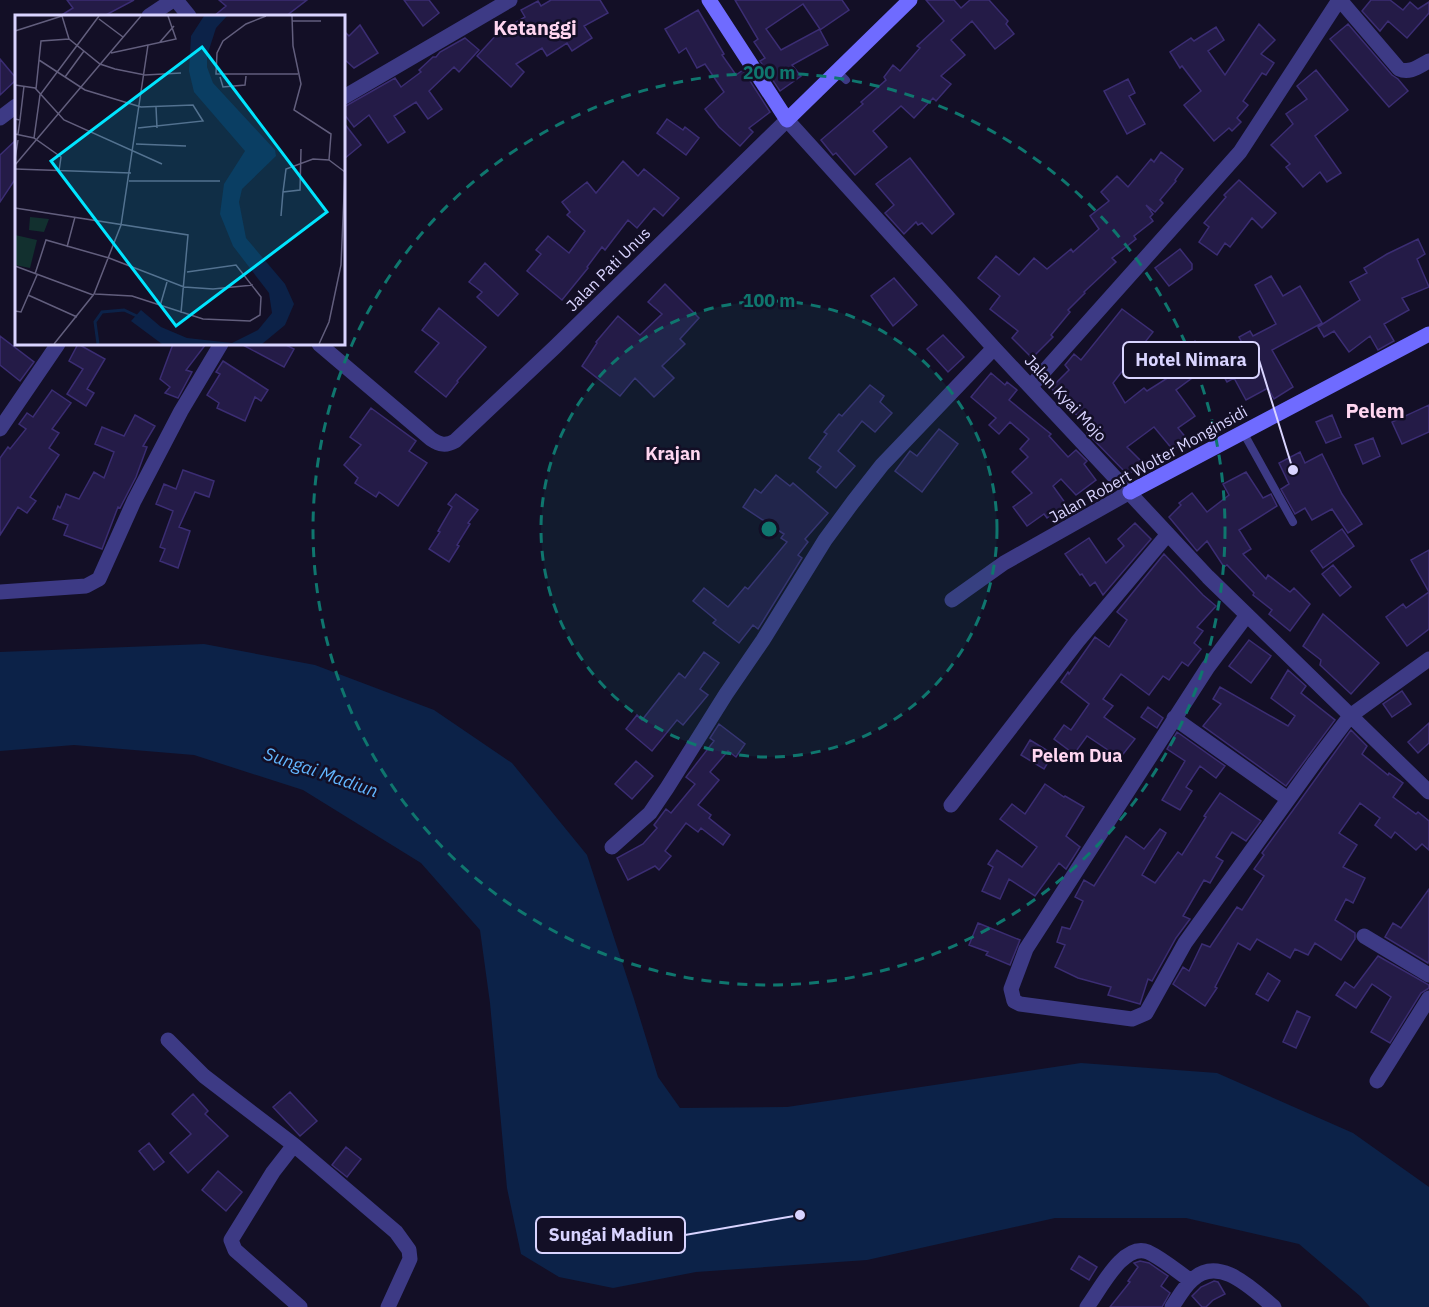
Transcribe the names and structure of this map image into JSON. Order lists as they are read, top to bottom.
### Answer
{
  "streets": {
    "street": ["Jalan Pati Unus", "Jalan Kyai Mojo", "Jalan Robert Wolter Monginsidi"]
  },
  "crossings": [
    ["Jalan Pati Unus", "Jalan Kyai Mojo"],
    ["Jalan Kyai Mojo", "Jalan Robert Wolter Monginsidi"]
  ],
  "districts": [
    "Ketanggi",
    "Pelem",
    "Krajan",
    "Pelem Dua"
  ],
  "water": ["Sungai Madiun"],
  "places": ["Hotel Nimara", "Sungai Madiun"],
  "rings": ["200 m", "100 m"]
}
